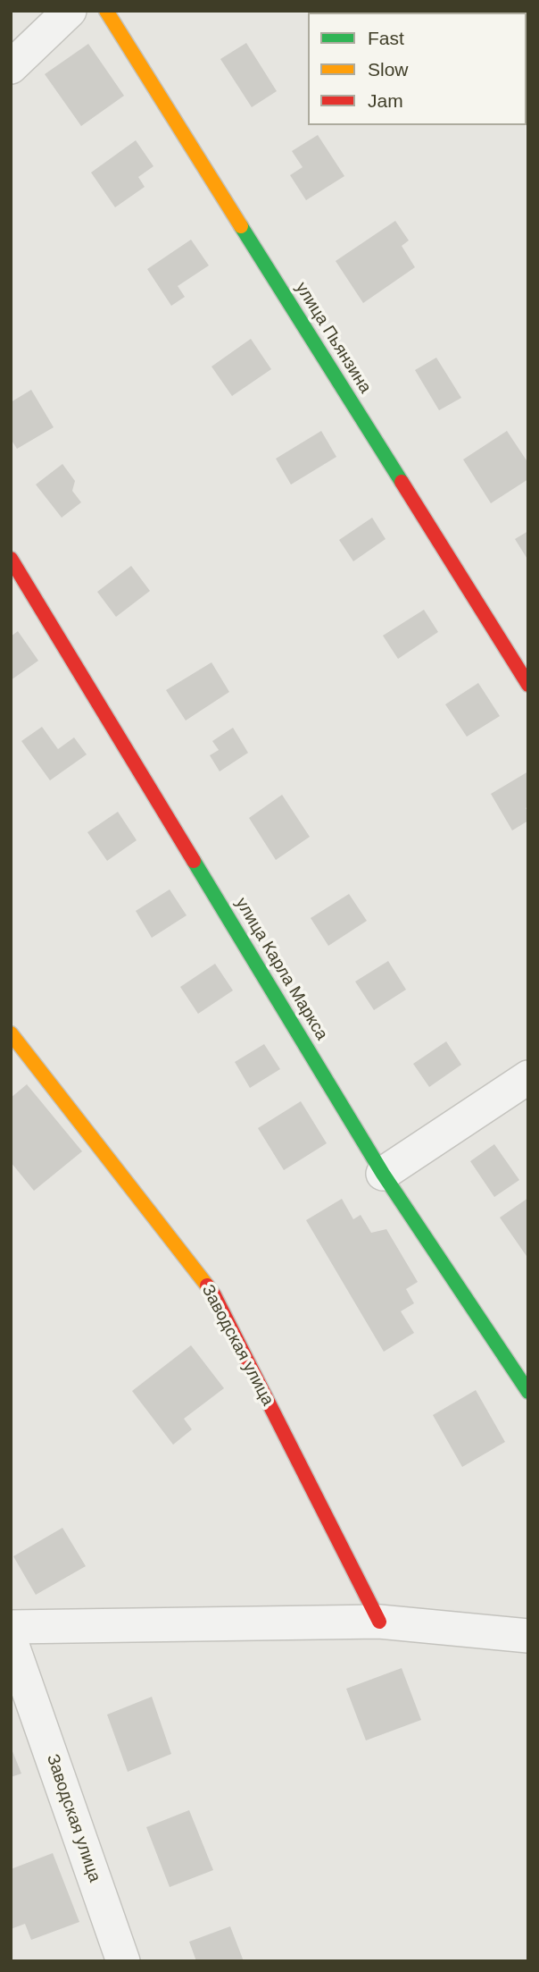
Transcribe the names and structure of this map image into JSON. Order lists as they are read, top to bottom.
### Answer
{
  "streets": {
    "street": ["улица Пьянзина", "улица Карла Маркса", "Заводская улица"]
  },
  "legend": ["Fast", "Slow", "Jam"]
}
